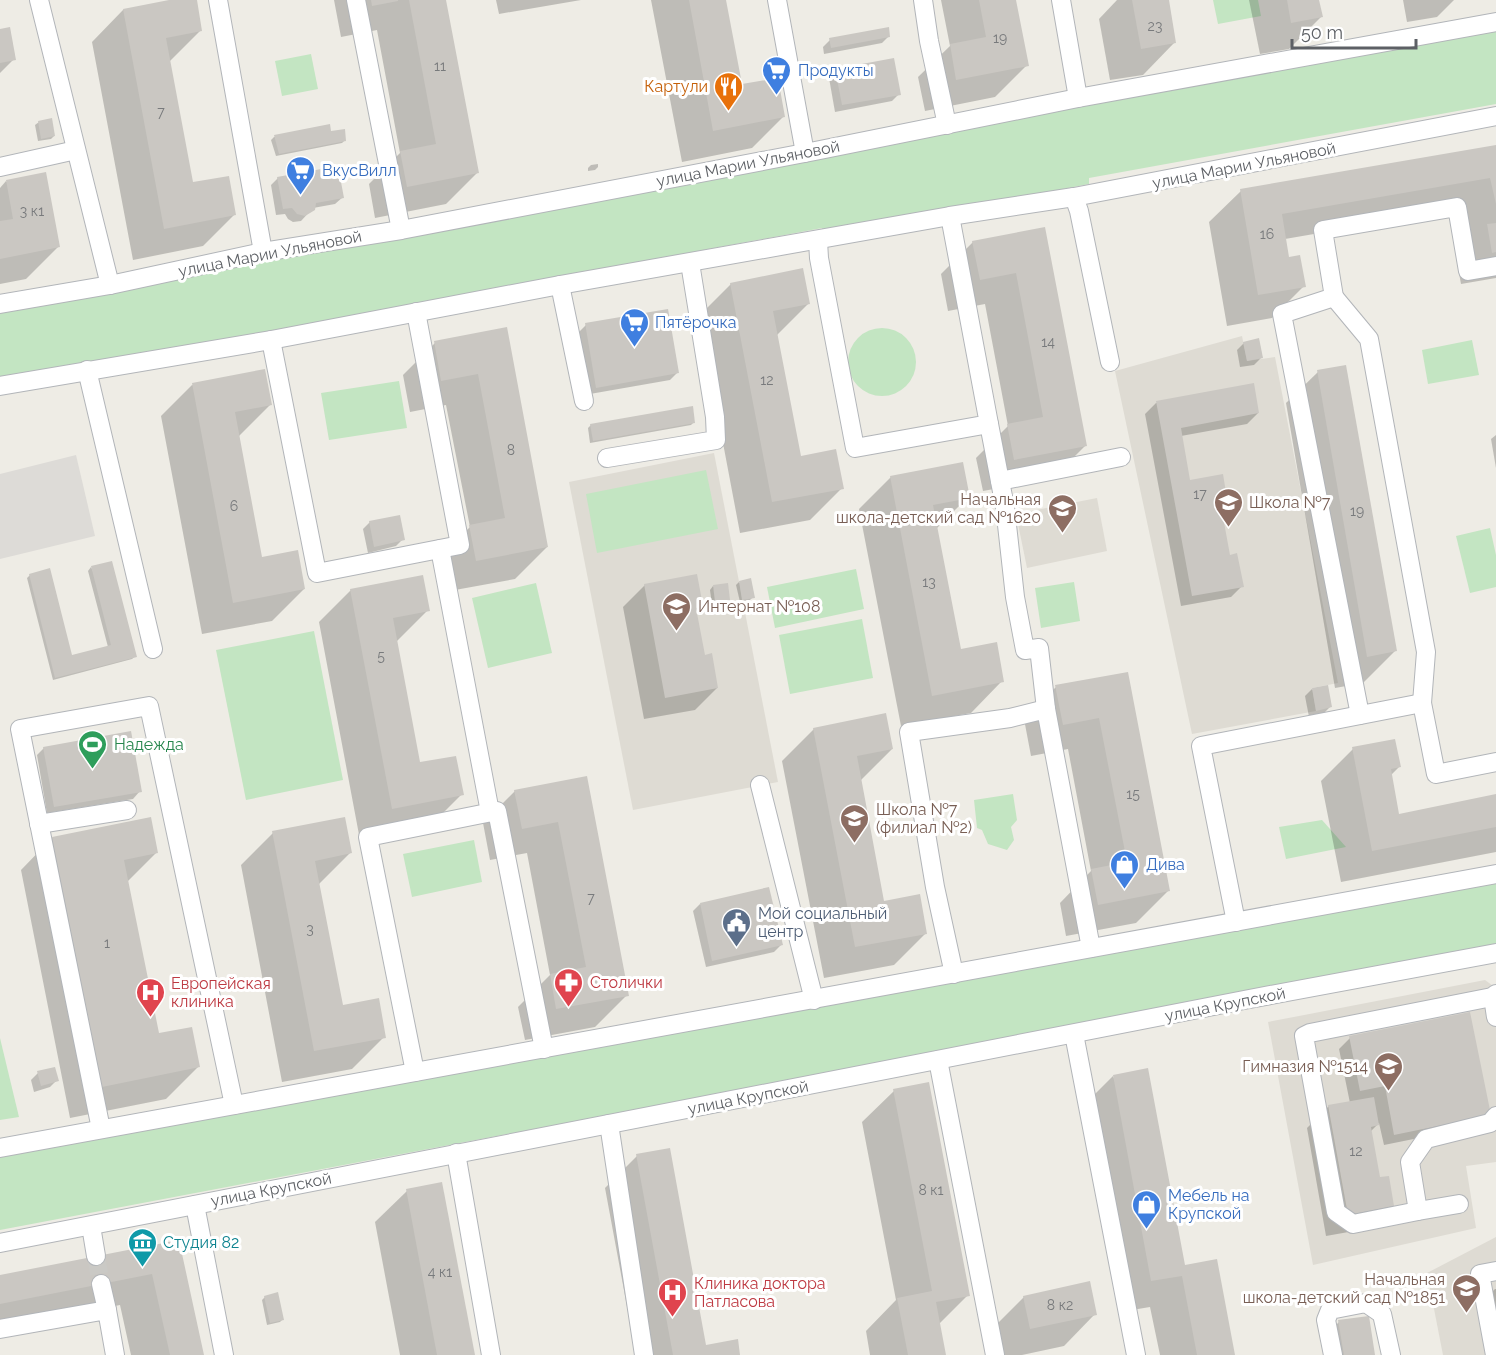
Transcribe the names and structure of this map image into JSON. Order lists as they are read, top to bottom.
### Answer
{
  "streets": {
    "street": ["улица Марии Ульяновой", "улица Крупской"]
  },
  "places": {
    "supermarket": ["Продукты", "ВкусВилл", "Пятёрочка"],
    "restaurant": ["Картули"],
    "school or university": [
      "Школа №7",
      "Начальная школа-детский сад №1620",
      "Интернат №108",
      "Школа №7 (филиал №2)",
      "Гимназия №1514",
      "Начальная школа-детский сад №1851"
    ],
    "sports": ["Надежда"],
    "shop": ["Дива", "Мебель на Крупской"],
    "public building": ["Мой социальный центр"],
    "pharmacy": ["Столички"],
    "hospital": ["Европейская клиника", "Клиника доктора Патласова"],
    "museum": ["Студия 82"]
  },
  "house_numbers": [
    "23",
    "19",
    "11",
    "7",
    "3 к1",
    "16",
    "14",
    "12",
    "8",
    "17",
    "6",
    "19",
    "13",
    "5",
    "15",
    "7",
    "3",
    "1",
    "12",
    "8 к1",
    "4 к1",
    "8 к2"
  ],
  "scale_bar": "50 m"
}
